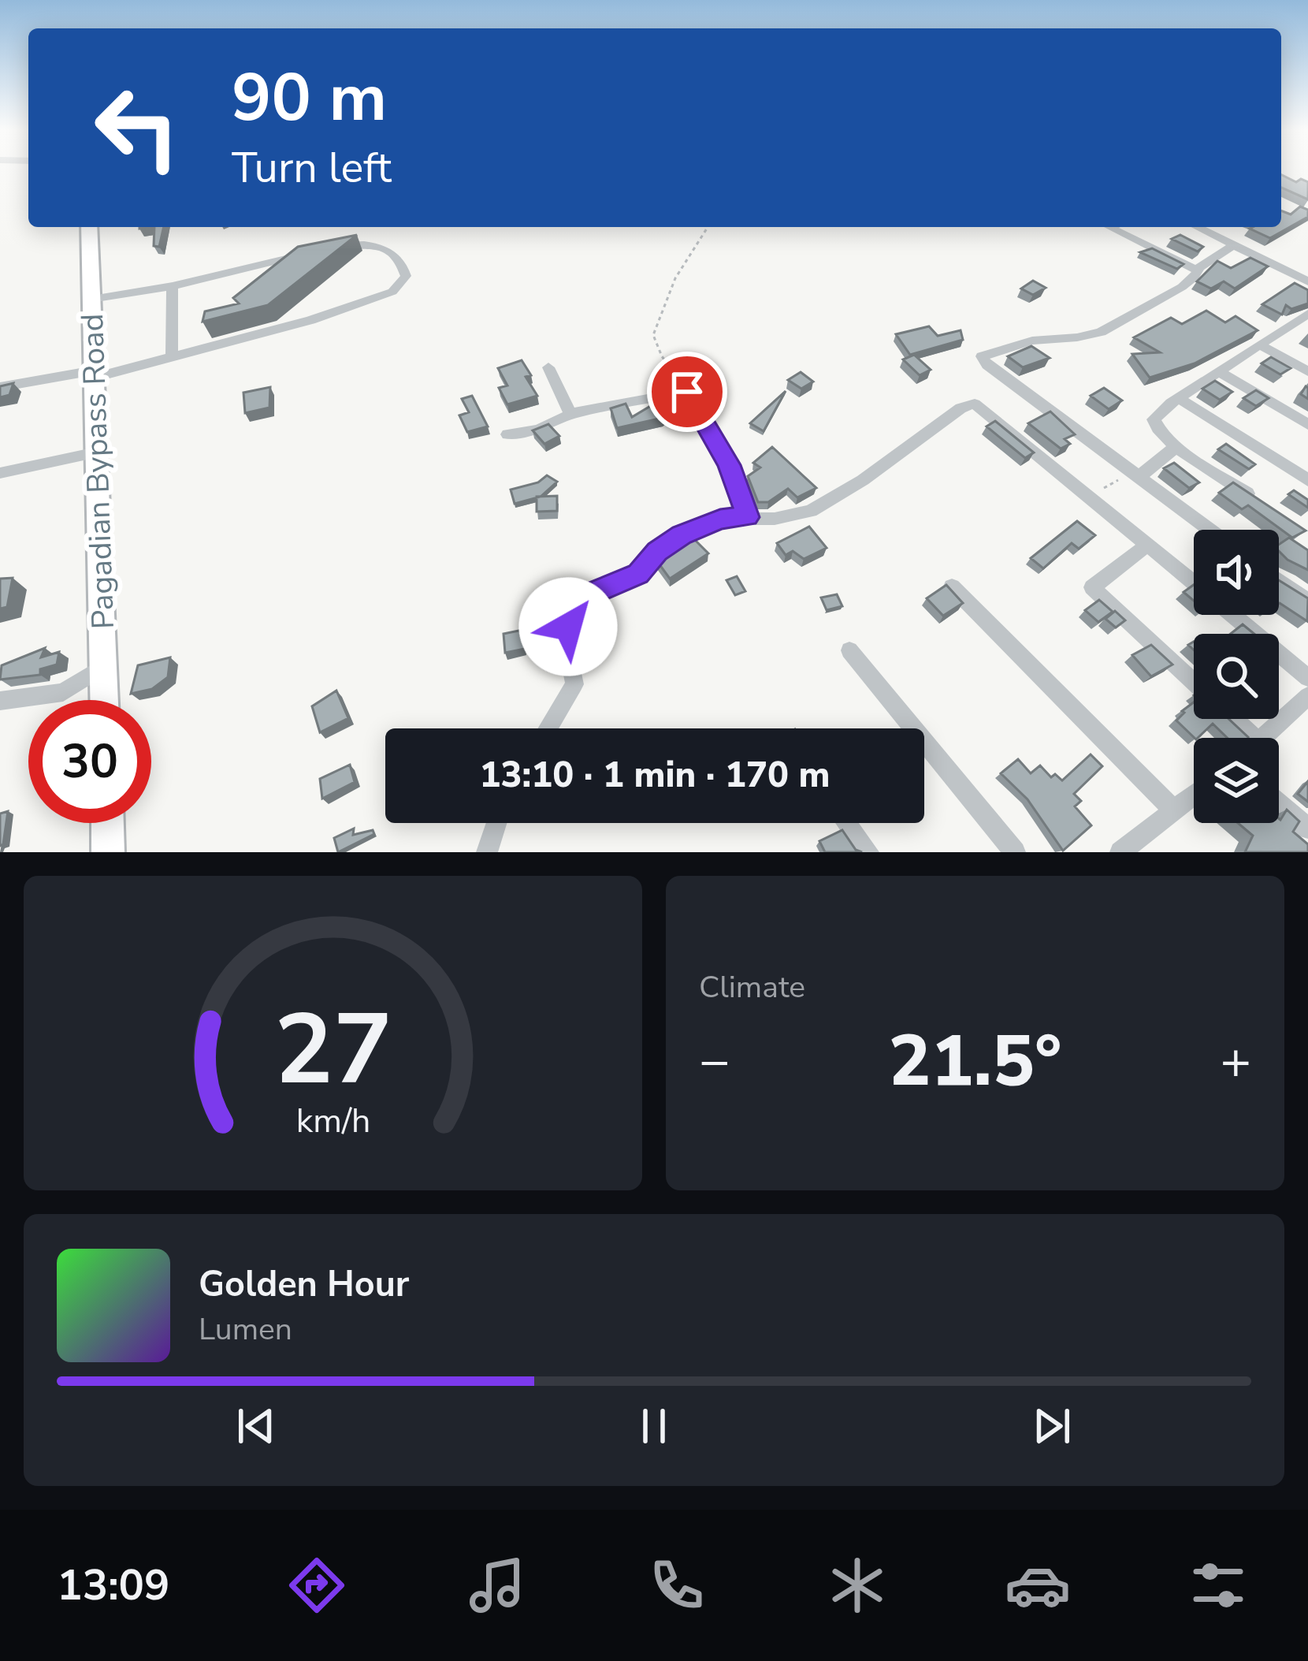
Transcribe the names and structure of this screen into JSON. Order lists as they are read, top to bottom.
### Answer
{
  "streets": {
    "highway": ["Pagadian Bypass Road"]
  },
  "page": {
    "turn": ["90 m", "Turn left"],
    "limit": "30",
    "trip": "13:10 · 1 min · 170 m",
    "tile": "Climate",
    "heat": ["−", "21.5°", "+"],
    "song": ["Golden Hour", "Lumen"],
    "tabs": "13:09",
    "gauge": ["27", "km/h"]
  }
}
